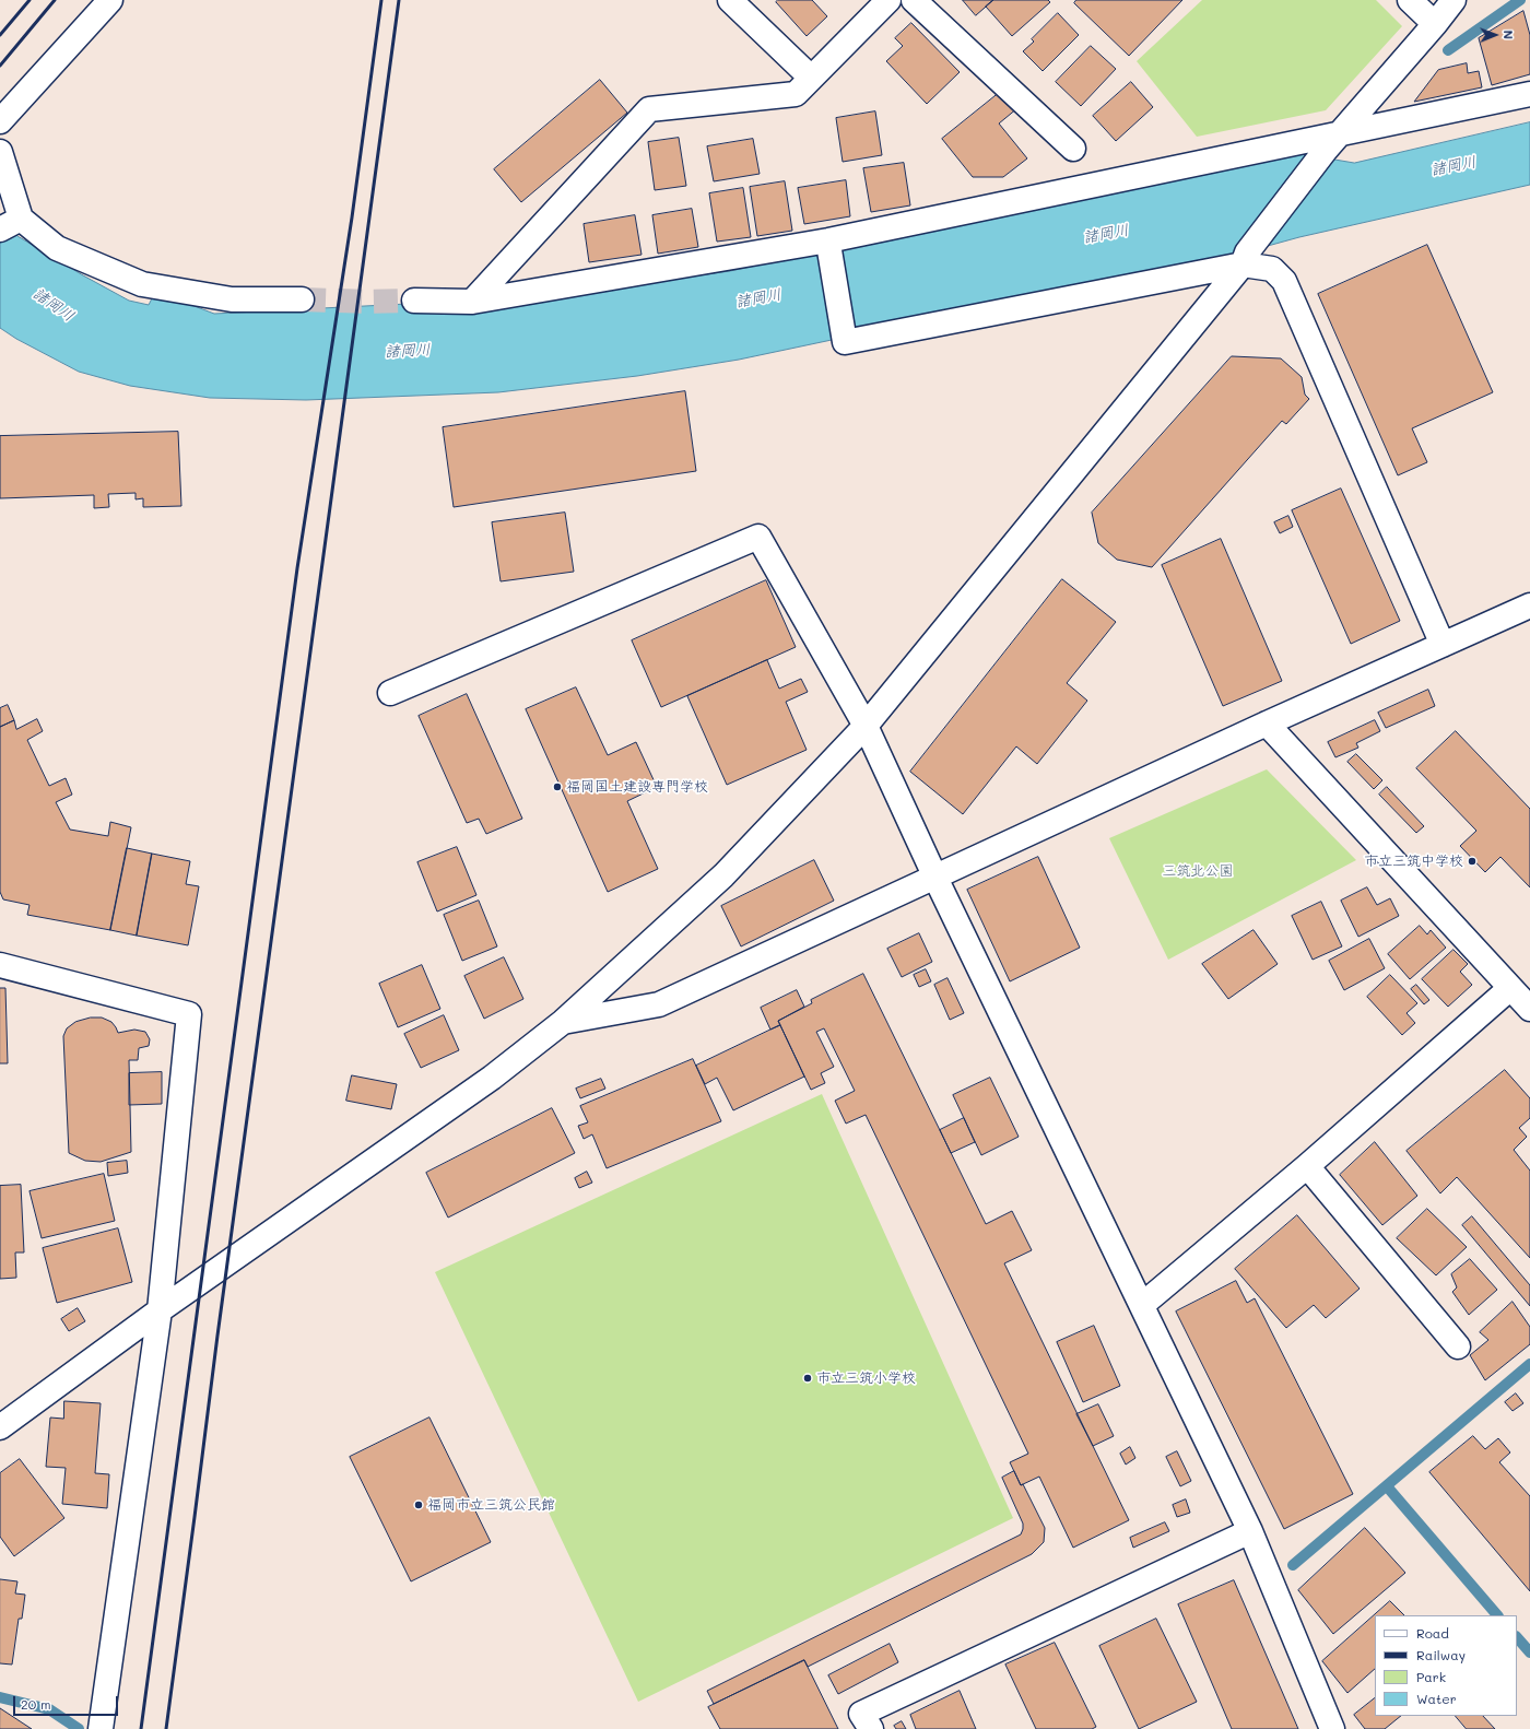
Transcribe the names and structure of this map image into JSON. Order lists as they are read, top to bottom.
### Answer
{
  "water": ["諸岡川"],
  "parks": ["三筑北公園"],
  "places": [
    "福岡国土建設専門学校",
    "市立三筑中学校",
    "市立三筑小学校",
    "福岡市立三筑公民館"
  ],
  "legend": [
    "Road",
    "Railway",
    "Park",
    "Water"
  ],
  "scale_bar": "20 m",
  "north": "right"
}
